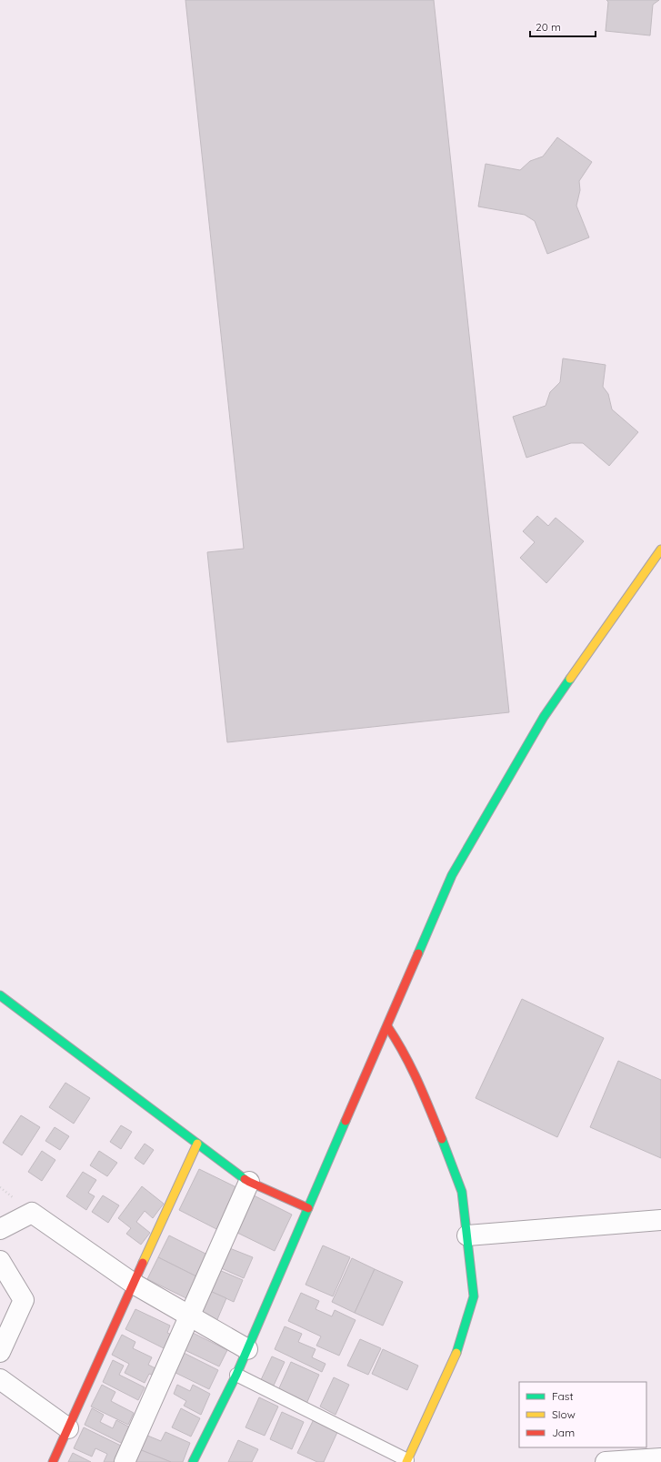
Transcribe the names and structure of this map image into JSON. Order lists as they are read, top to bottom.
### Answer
{
  "legend": ["Fast", "Slow", "Jam"],
  "scale_bar": "20 m"
}
